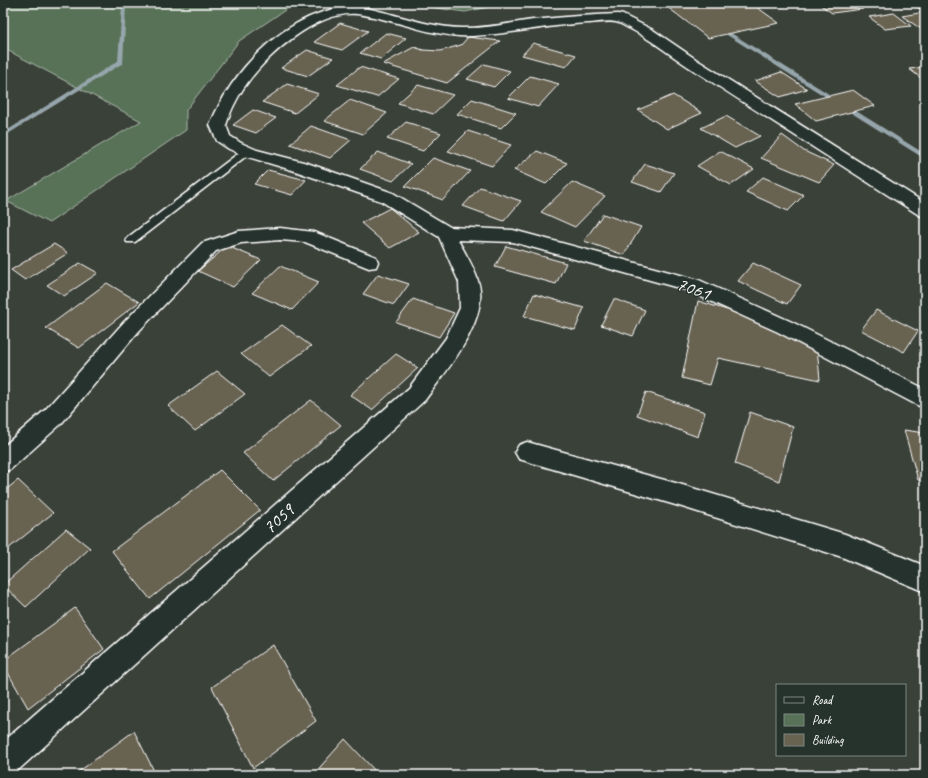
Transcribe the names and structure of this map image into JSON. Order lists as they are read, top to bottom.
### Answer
{
  "streets": {
    "street": ["7061", "7059"]
  },
  "crossings": [
    ["7061", "7059"]
  ],
  "legend": ["Road", "Park", "Building"]
}
